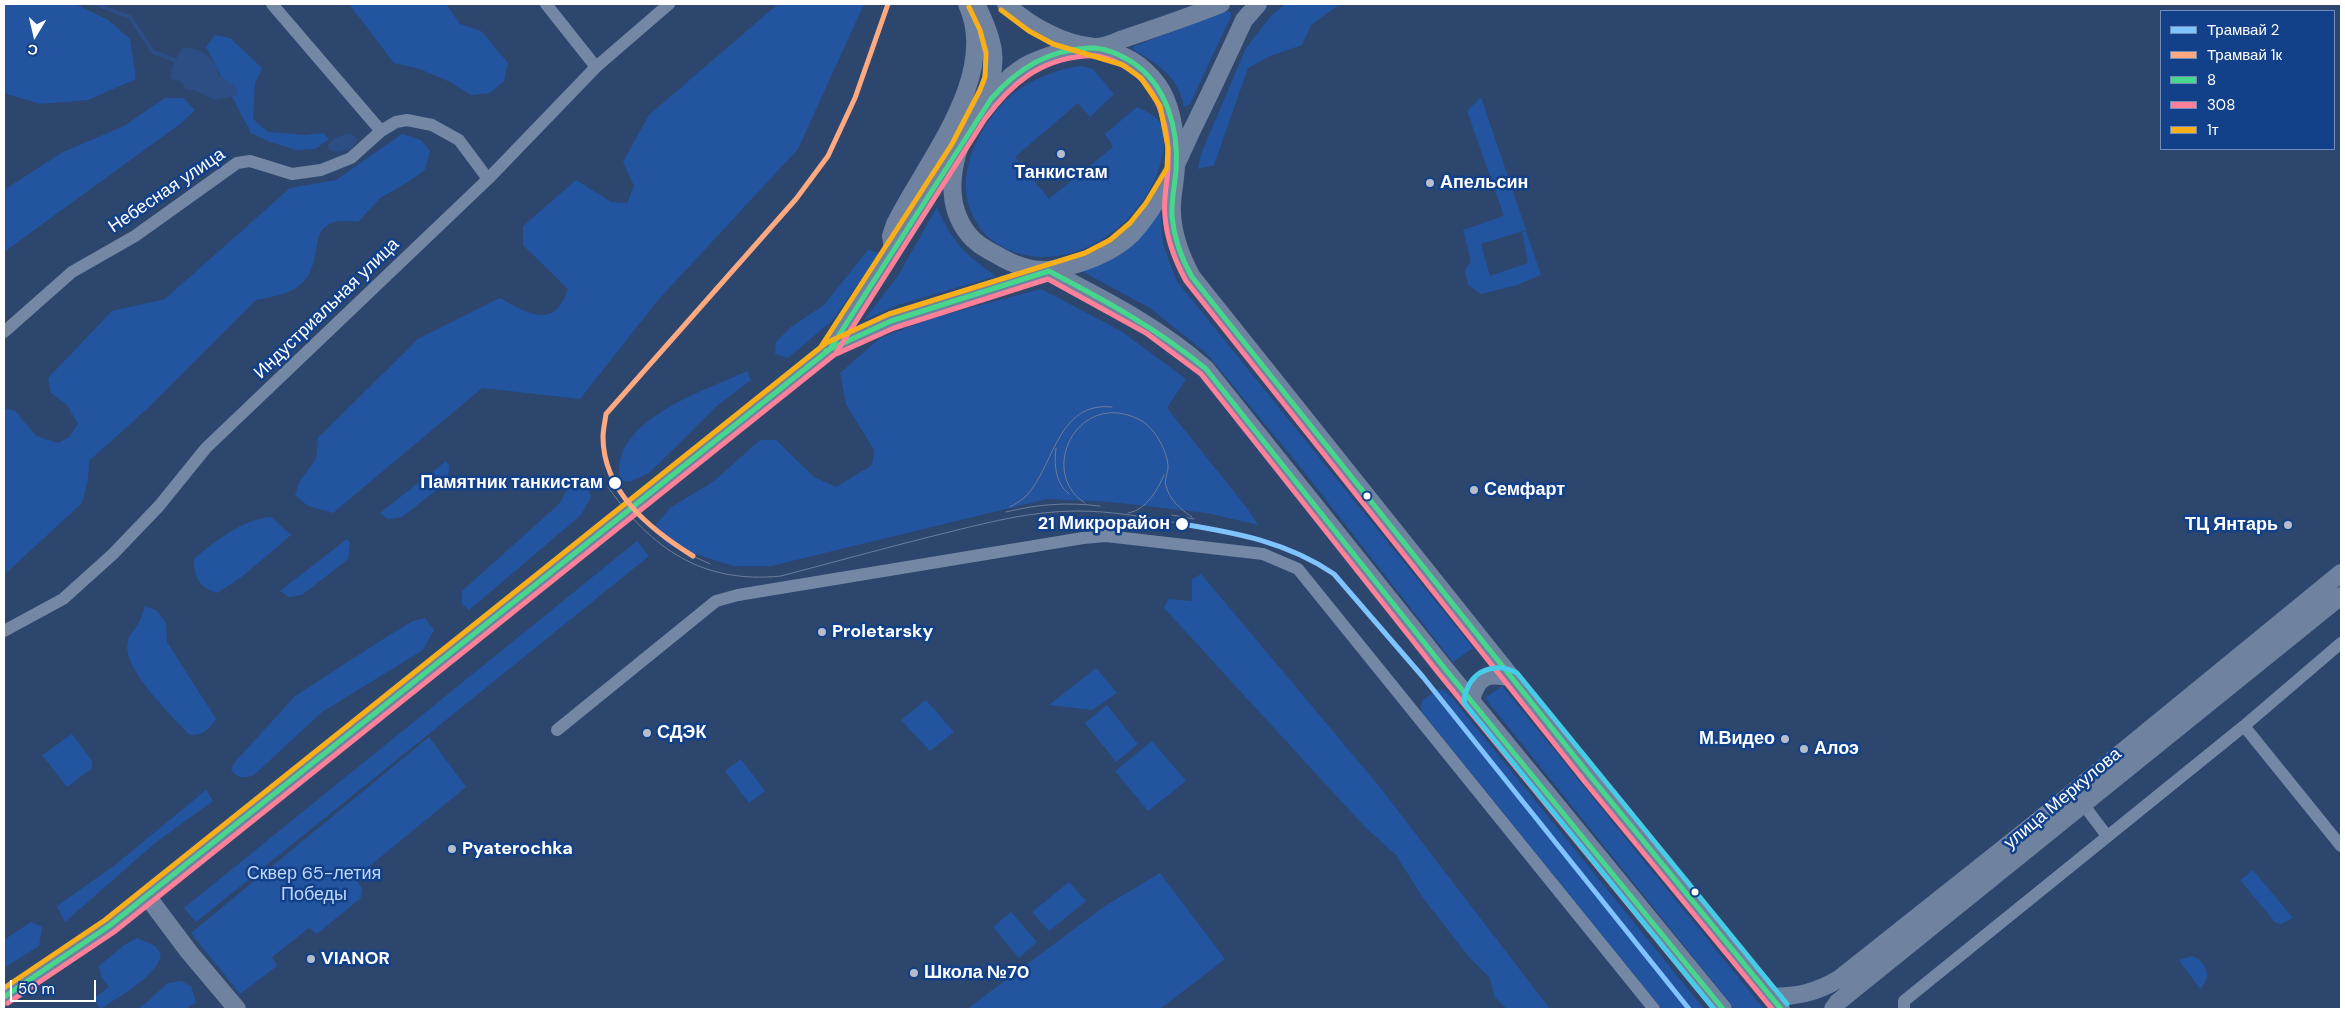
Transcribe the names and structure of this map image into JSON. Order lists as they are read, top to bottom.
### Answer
{
  "streets": {
    "main road": ["улица Меркулова"],
    "street": ["Небесная улица", "Индустриальная улица"]
  },
  "crossings": [
    ["Небесная улица", "Индустриальная улица"]
  ],
  "parks": ["Сквер 65-летия Победы"],
  "places": [
    "Танкистам",
    "Апельсин",
    "Памятник танкистам",
    "Семфарт",
    "21 Микрорайон",
    "ТЦ Янтарь",
    "Proletarsky",
    "СДЭК",
    "М.Видео",
    "Алоэ",
    "Pyaterochka",
    "VIANOR",
    "Школа №70"
  ],
  "lines": [
    "tram line 1к",
    "transit line 1т",
    "transit line 8",
    "transit line 308",
    "tram line 2"
  ],
  "legend": [
    "Трамвай 2",
    "Трамвай 1к",
    "8",
    "308",
    "1т"
  ],
  "scale_bar": "50 m",
  "north": "bottom"
}
